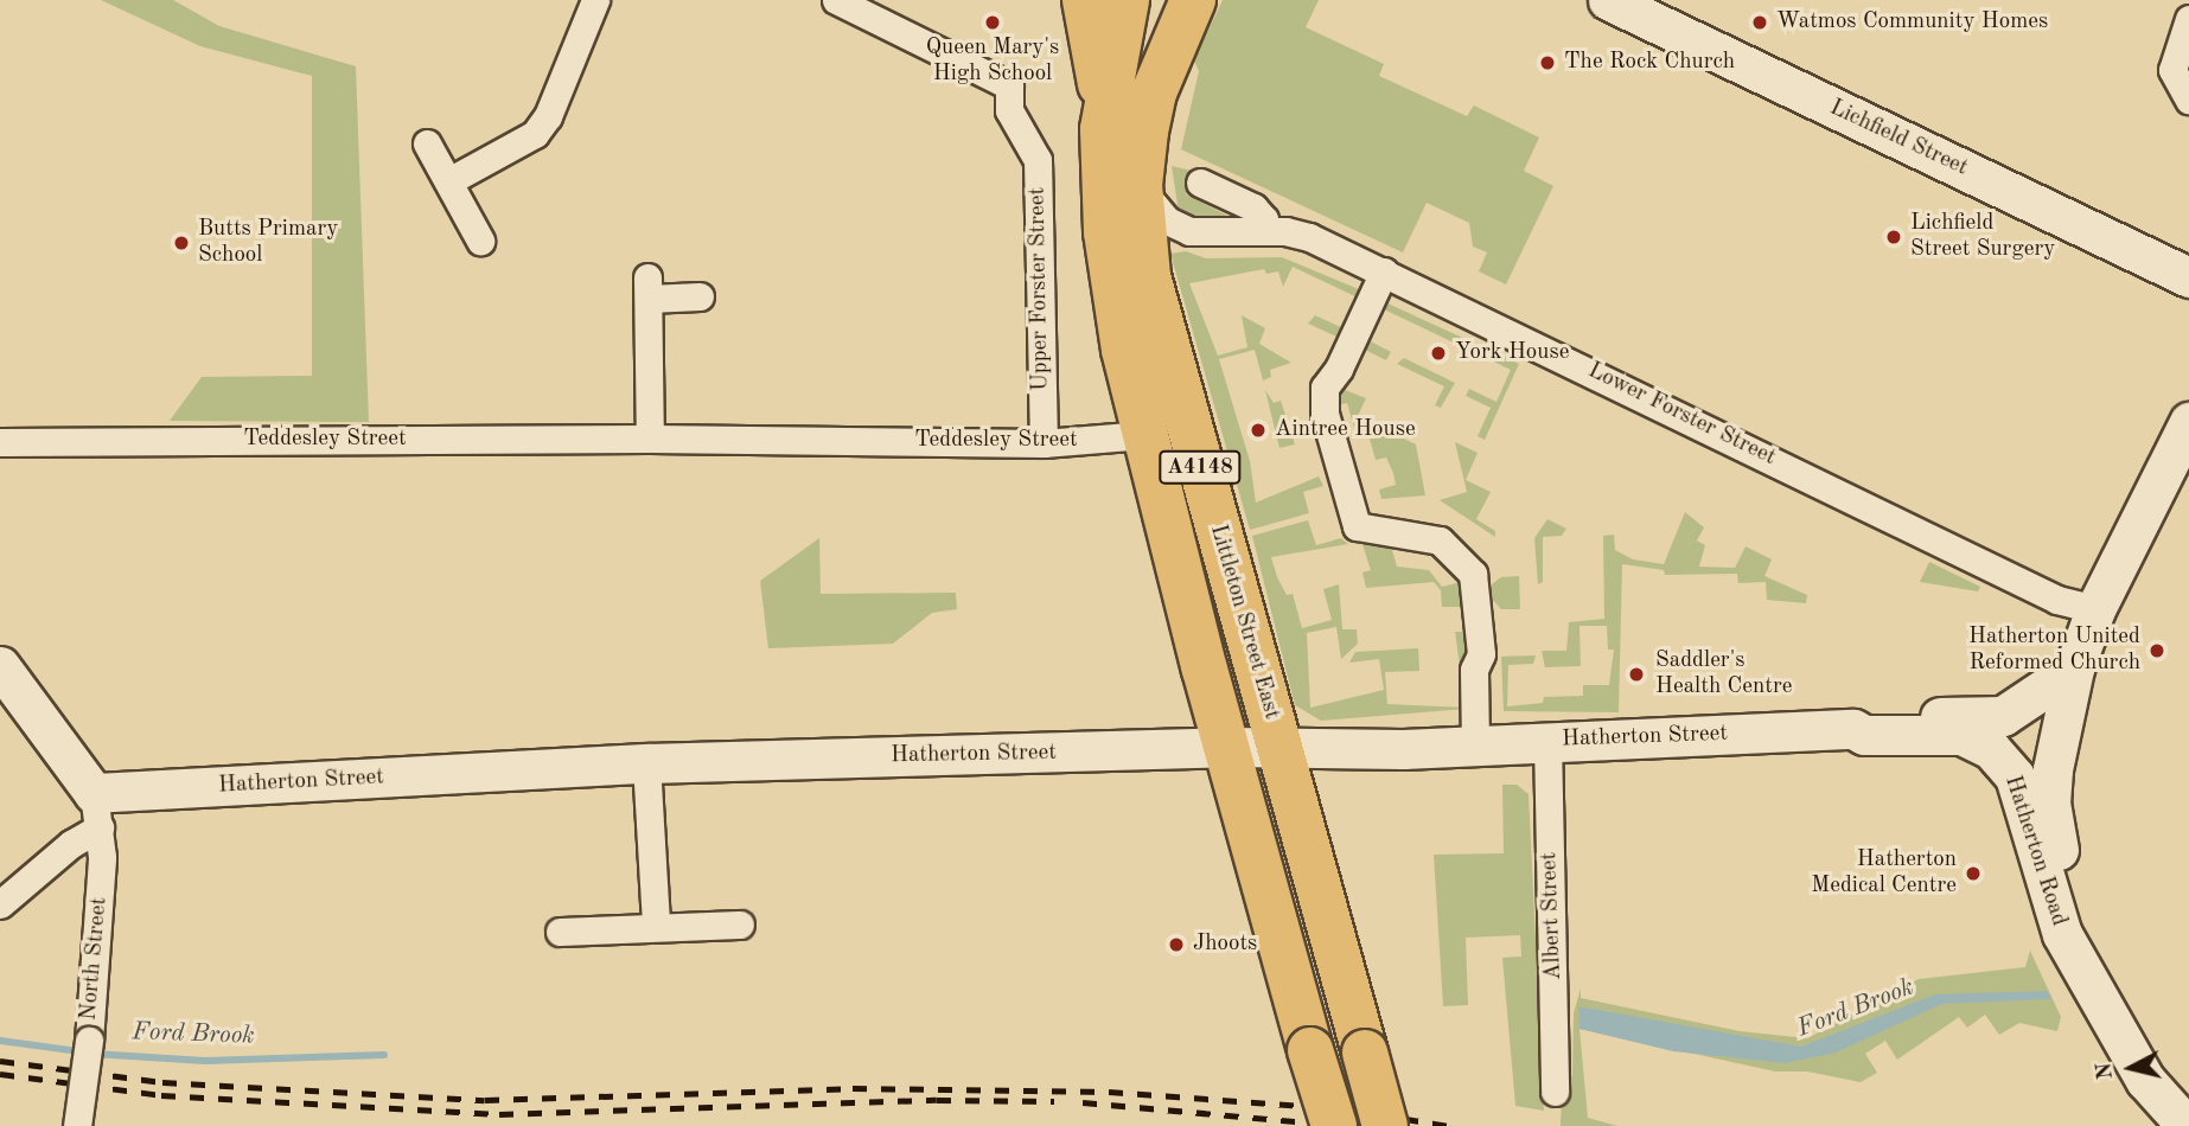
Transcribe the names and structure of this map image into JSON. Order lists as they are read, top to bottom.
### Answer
{
  "streets": {
    "highway": ["A4148", "Littleton Street East"],
    "street": [
      "Lichfield Street",
      "Upper Forster Street",
      "Lower Forster Street",
      "Teddesley Street",
      "Hatherton Street",
      "Hatherton Road",
      "Albert Street",
      "North Street"
    ]
  },
  "crossings": [
    ["Upper Forster Street", "Teddesley Street"],
    ["Lower Forster Street", "Littleton Street East"],
    ["Lower Forster Street", "Hatherton Road"],
    ["Teddesley Street", "Littleton Street East"],
    ["Littleton Street East", "Hatherton Street"],
    ["Hatherton Street", "Hatherton Road"],
    ["Hatherton Street", "Albert Street"],
    ["Hatherton Street", "North Street"]
  ],
  "water": ["Ford Brook"],
  "places": [
    "Queen Mary's High School",
    "Watmos Community Homes",
    "The Rock Church",
    "Lichfield Street Surgery",
    "Butts Primary School",
    "York House",
    "Aintree House",
    "Hatherton United Reformed Church",
    "Saddler's Health Centre",
    "Hatherton Medical Centre",
    "Jhoots"
  ],
  "north": "left"
}
